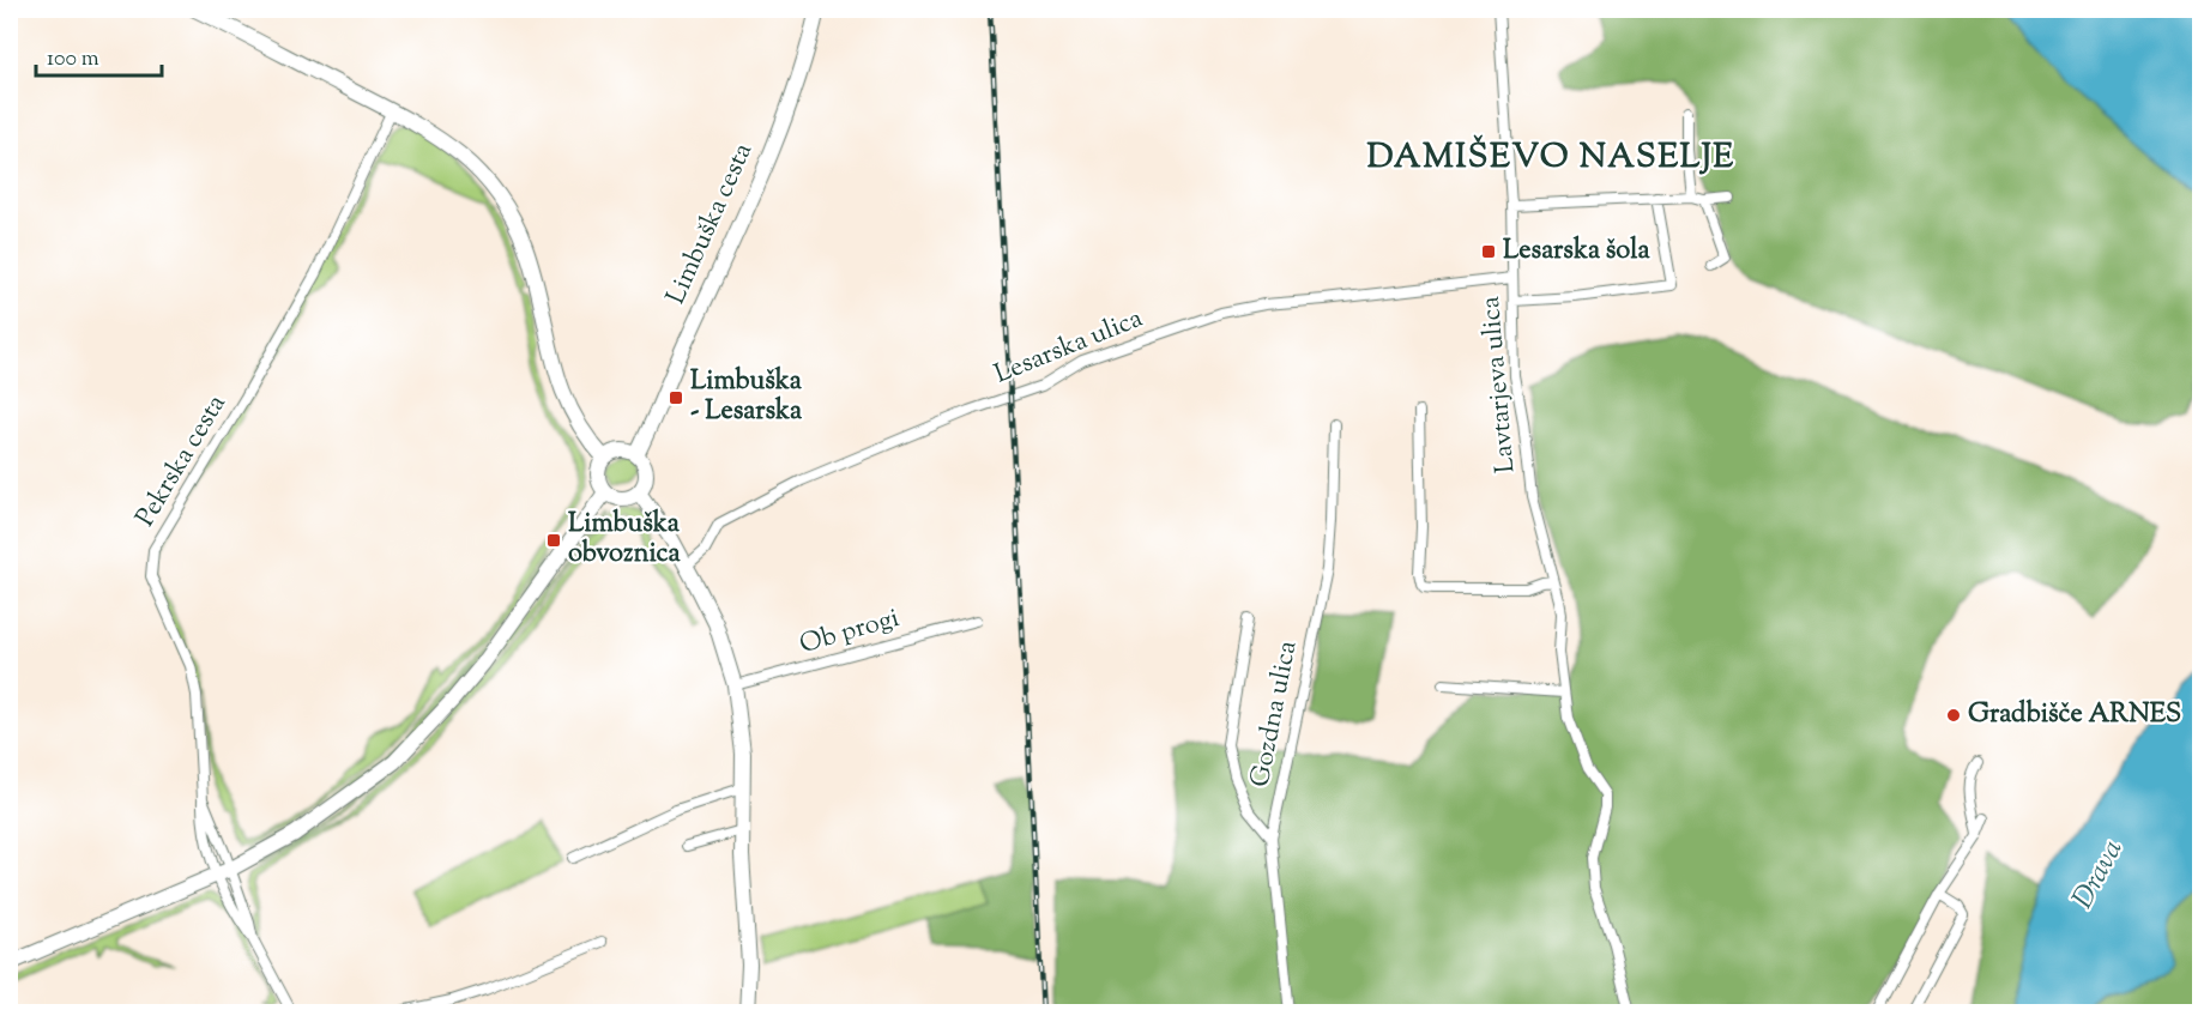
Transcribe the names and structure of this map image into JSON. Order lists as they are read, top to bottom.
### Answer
{
  "streets": {
    "main road": ["Limbuška cesta"],
    "street": [
      "Lesarska ulica",
      "Lavtarjeva ulica",
      "Pekrska cesta",
      "Ob progi",
      "Gozdna ulica"
    ]
  },
  "crossings": [
    ["Lesarska ulica", "Lavtarjeva ulica"]
  ],
  "districts": ["DAMIŠEVO NASELJE"],
  "water": ["Drava"],
  "places": {
    "transit": ["Lesarska šola", "Limbuška - Lesarska", "Limbuška obvoznica"],
    "other": ["Gradbišče ARNES"]
  },
  "scale_bar": "100 m"
}
